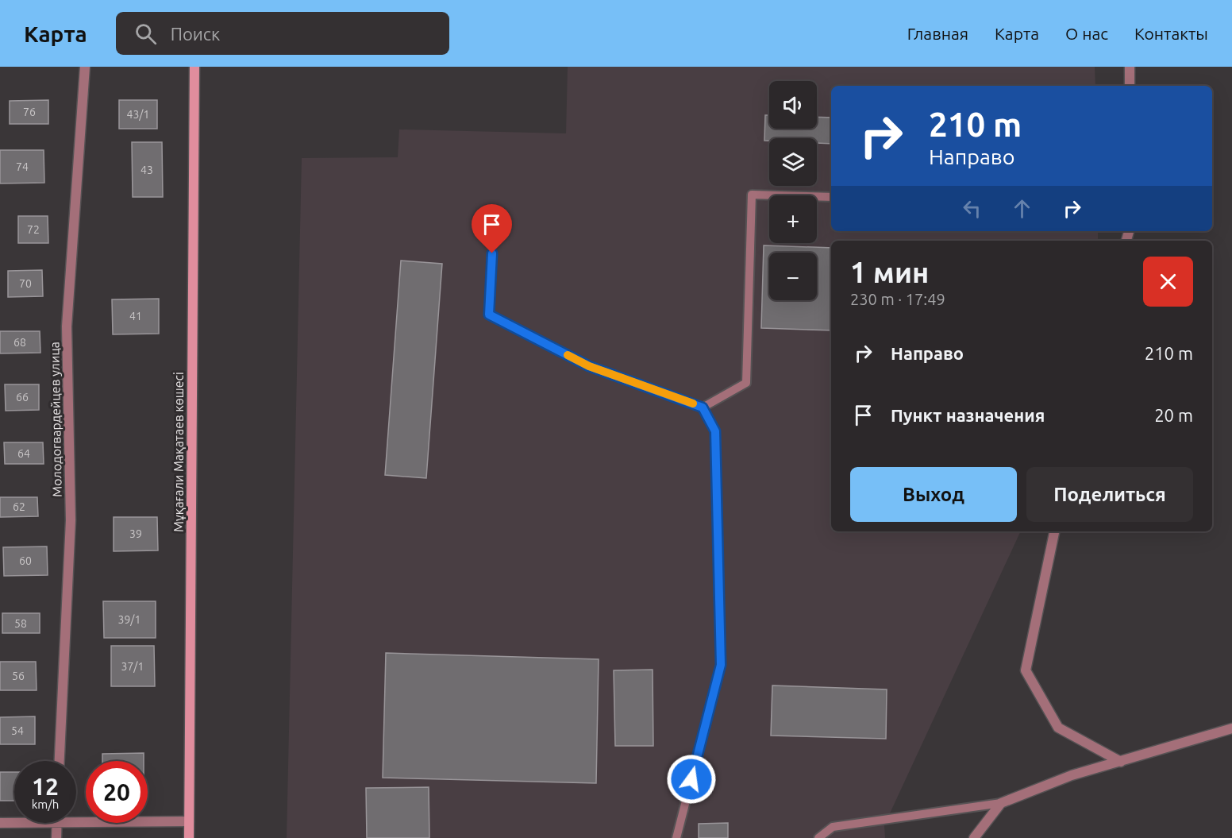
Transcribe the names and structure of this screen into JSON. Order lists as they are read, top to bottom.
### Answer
{
  "streets": {
    "street": ["Молодогвардейцев улица", "Мұқағали Мақатаев көшесі"]
  },
  "house_numbers": [
    "76",
    "43/1",
    "74",
    "43",
    "72",
    "70",
    "41",
    "68",
    "66",
    "64",
    "62",
    "39",
    "60",
    "39/1",
    "58",
    "37/1",
    "56",
    "54"
  ],
  "page": {
    "header": "Карта",
    "search": "Поиск",
    "nav": [
      "Главная",
      "Карта",
      "О нас",
      "Контакты"
    ],
    "map_buttons": ["+", "−"],
    "turn": ["210 m", "Направо"],
    "heading": ["1 мин", "230 m · 17:49"],
    "list": [
      {
        "name": "Направо",
        "value": "210 m"
      },
      {
        "name": "Пункт назначения",
        "value": "20 m"
      }
    ],
    "buttons": ["Выход", "Поделиться"],
    "speed": "12 km/h",
    "limit": "20"
  }
}
